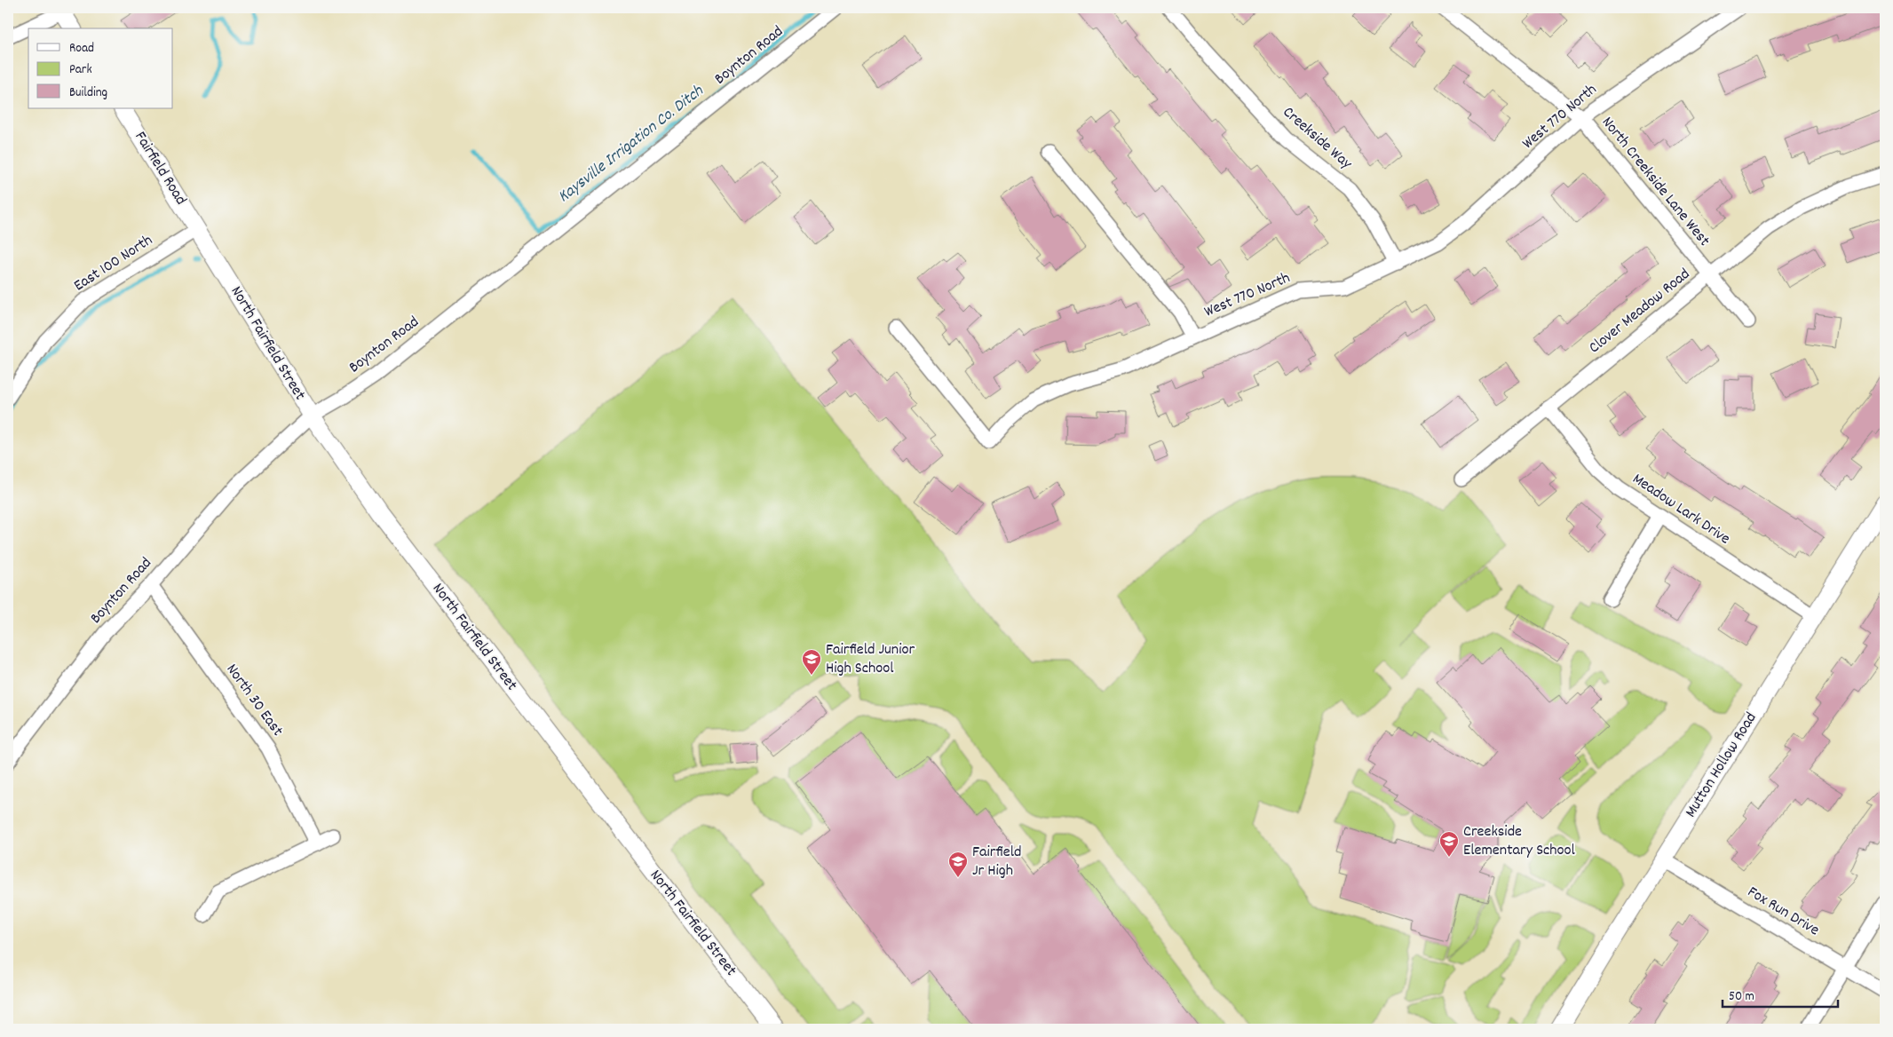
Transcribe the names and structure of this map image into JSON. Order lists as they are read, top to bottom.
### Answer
{
  "streets": {
    "street": [
      "Boynton Road",
      "West 770 North",
      "Creekside Way",
      "Fairfield Road",
      "North Creekside Lane West",
      "East 100 North",
      "Clover Meadow Road",
      "North Fairfield Street",
      "Meadow Lark Drive",
      "North 30 East",
      "Mutton Hollow Road",
      "Fox Run Drive"
    ]
  },
  "crossings": [
    ["Boynton Road", "North Fairfield Street"],
    ["Boynton Road", "North 30 East"],
    ["West 770 North", "Creekside Way"],
    ["West 770 North", "North Creekside Lane West"],
    ["Fairfield Road", "East 100 North"],
    ["Fairfield Road", "North Fairfield Street"],
    ["North Creekside Lane West", "Clover Meadow Road"],
    ["East 100 North", "North Fairfield Street"],
    ["Clover Meadow Road", "Meadow Lark Drive"],
    ["Meadow Lark Drive", "Mutton Hollow Road"],
    ["Mutton Hollow Road", "Fox Run Drive"]
  ],
  "water": ["Kaysville Irrigation Co. Ditch"],
  "places": {
    "school or university": ["Fairfield Junior High School", "Creekside Elementary School", "Fairfield Jr High"]
  },
  "legend": ["Road", "Park", "Building"],
  "scale_bar": "50 m"
}
